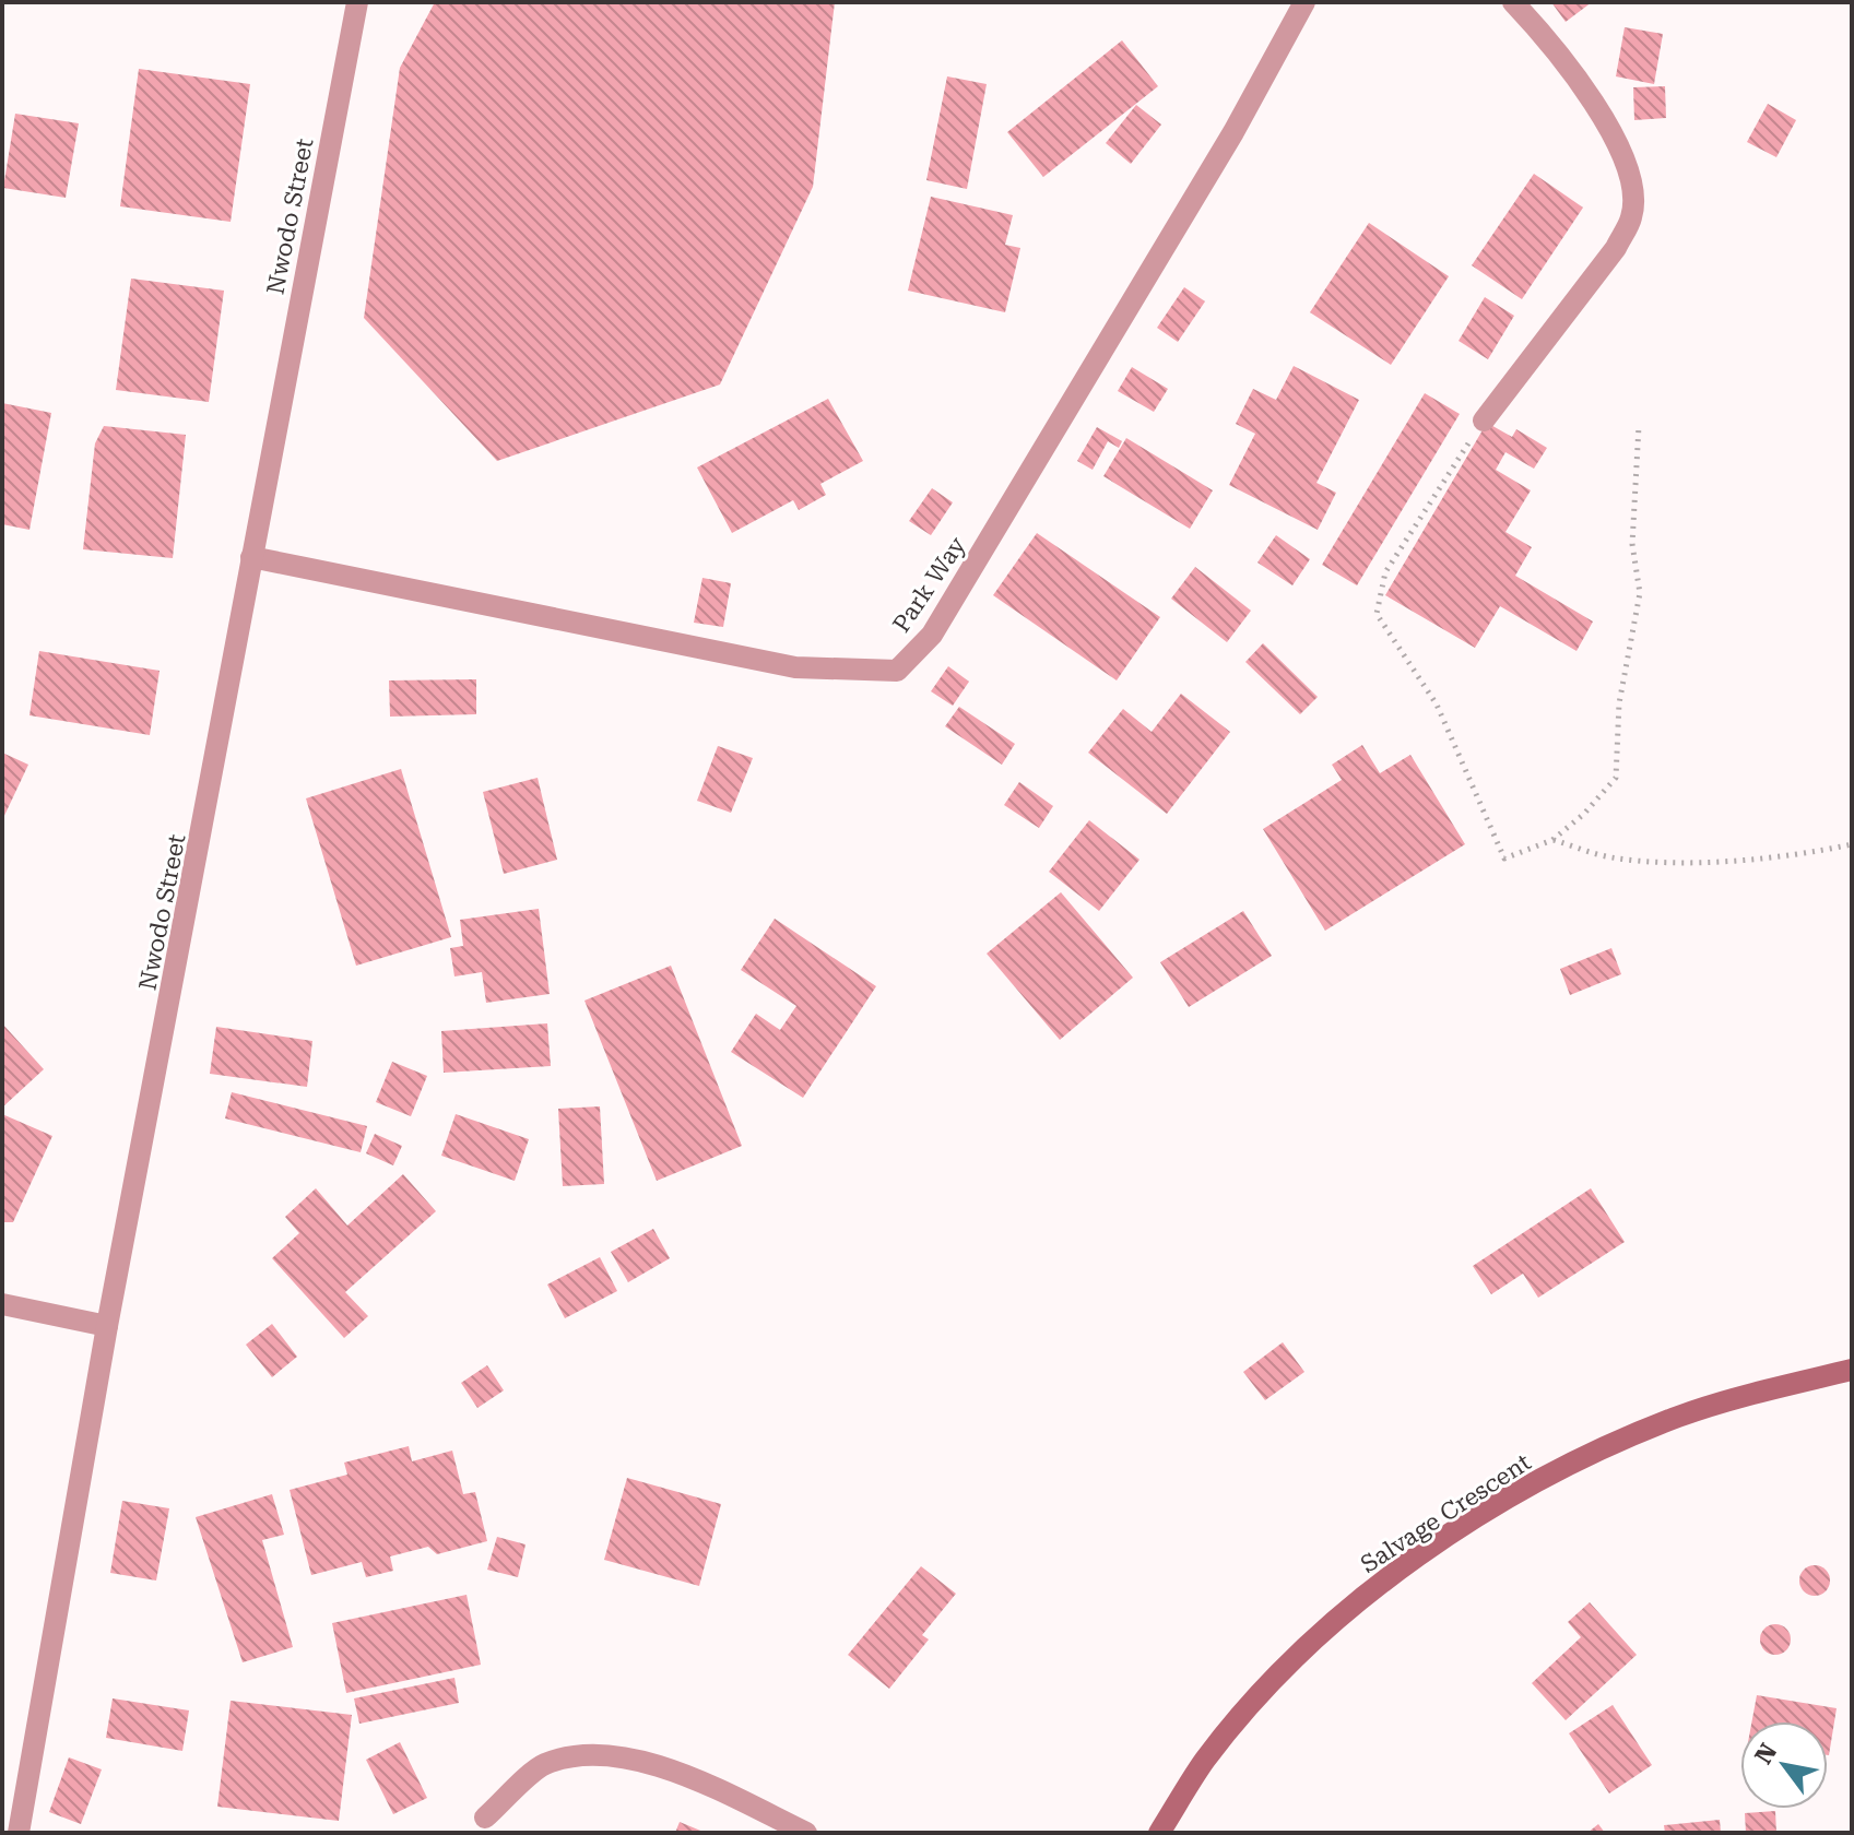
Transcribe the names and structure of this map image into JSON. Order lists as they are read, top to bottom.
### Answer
{
  "streets": {
    "main road": ["Salvage Crescent"],
    "street": ["Nwodo Street", "Park Way"]
  },
  "crossings": [
    ["Nwodo Street", "Park Way"]
  ],
  "north": "top left"
}
